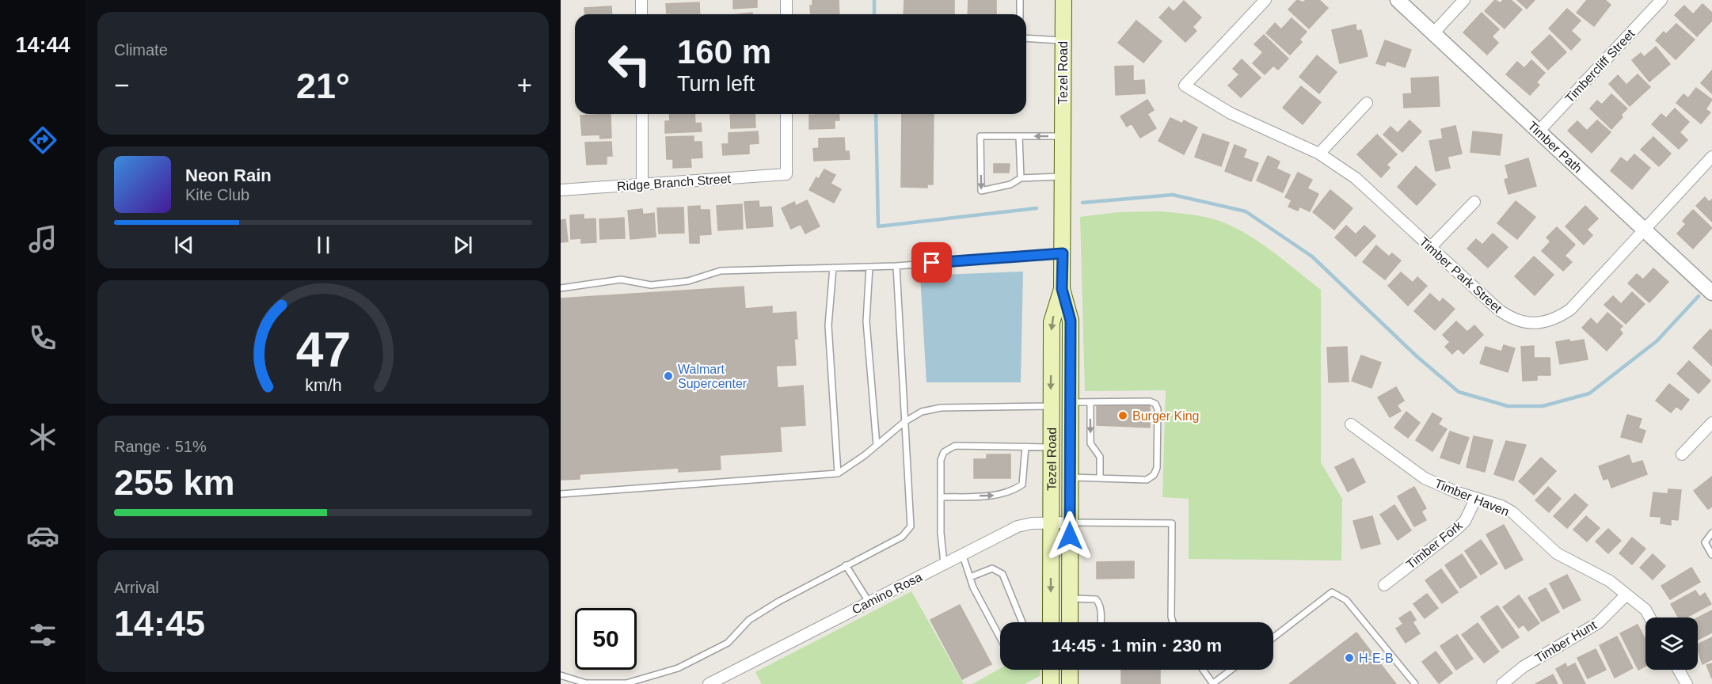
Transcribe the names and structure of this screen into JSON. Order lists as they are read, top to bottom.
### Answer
{
  "streets": {
    "main road": ["Tezel Road"],
    "street": [
      "Timbercliff Street",
      "Timber Path",
      "Ridge Branch Street",
      "Timber Park Street",
      "Timber Haven",
      "Timber Fork",
      "Camino Rosa",
      "Timber Hunt"
    ]
  },
  "crossings": [
    ["Timbercliff Street", "Timber Path"],
    ["Tezel Road", "Camino Rosa"],
    ["Timber Path", "Timber Park Street"],
    ["Timber Haven", "Timber Fork"],
    ["Timber Haven", "Timber Hunt"]
  ],
  "places": ["Walmart Supercenter", "Burger King", "H-E-B"],
  "page": {
    "tabs": "14:44",
    "tile": [
      "Climate",
      ["Range · 51%", "255 km"],
      ["Arrival", "14:45"]
    ],
    "turn": ["160 m", "Turn left"],
    "heat": ["−", "21°", "+"],
    "song": ["Neon Rain", "Kite Club"],
    "limit": "50",
    "trip": "14:45 · 1 min · 230 m",
    "gauge": ["47", "km/h"]
  }
}
